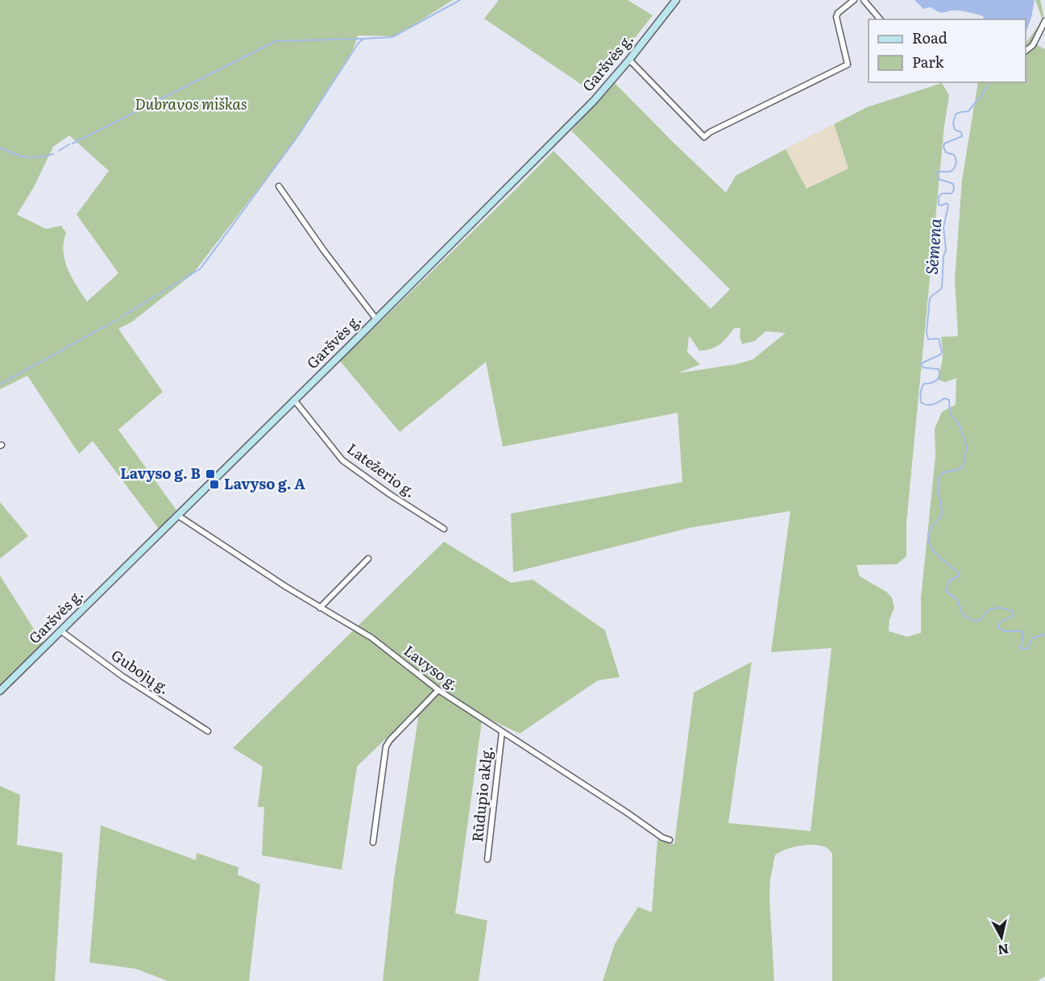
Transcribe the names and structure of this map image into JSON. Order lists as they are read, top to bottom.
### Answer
{
  "streets": {
    "main road": ["Garšvės g."],
    "street": [
      "Latežerio g.",
      "Lavyso g.",
      "Gubojų g.",
      "Rūdupio aklg."
    ]
  },
  "crossings": [
    ["Garšvės g.", "Latežerio g."],
    ["Garšvės g.", "Lavyso g."],
    ["Garšvės g.", "Gubojų g."],
    ["Lavyso g.", "Rūdupio aklg."]
  ],
  "water": ["Sėmena"],
  "parks": ["Dubravos miškas"],
  "places": {
    "transit": ["Lavyso g. B", "Lavyso g. A"]
  },
  "legend": ["Road", "Park"],
  "north": "bottom"
}
